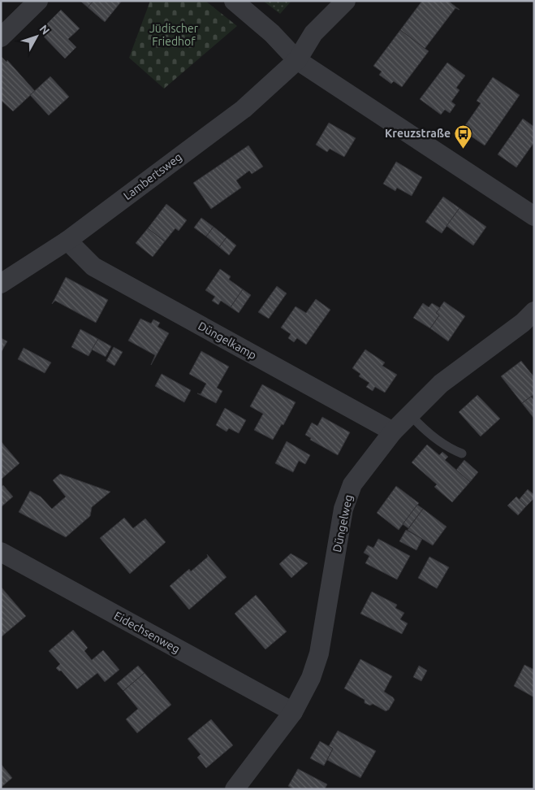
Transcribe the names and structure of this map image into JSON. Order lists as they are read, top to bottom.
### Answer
{
  "streets": {
    "street": [
      "Lambertsweg",
      "Düngelkamp",
      "Düngelweg",
      "Eidechsenweg"
    ]
  },
  "crossings": [
    ["Lambertsweg", "Düngelkamp"],
    ["Düngelkamp", "Düngelweg"],
    ["Düngelweg", "Eidechsenweg"]
  ],
  "parks": ["Jüdischer Friedhof"],
  "places": {
    "bus stop": ["Kreuzstraße"]
  },
  "north": "top right"
}
